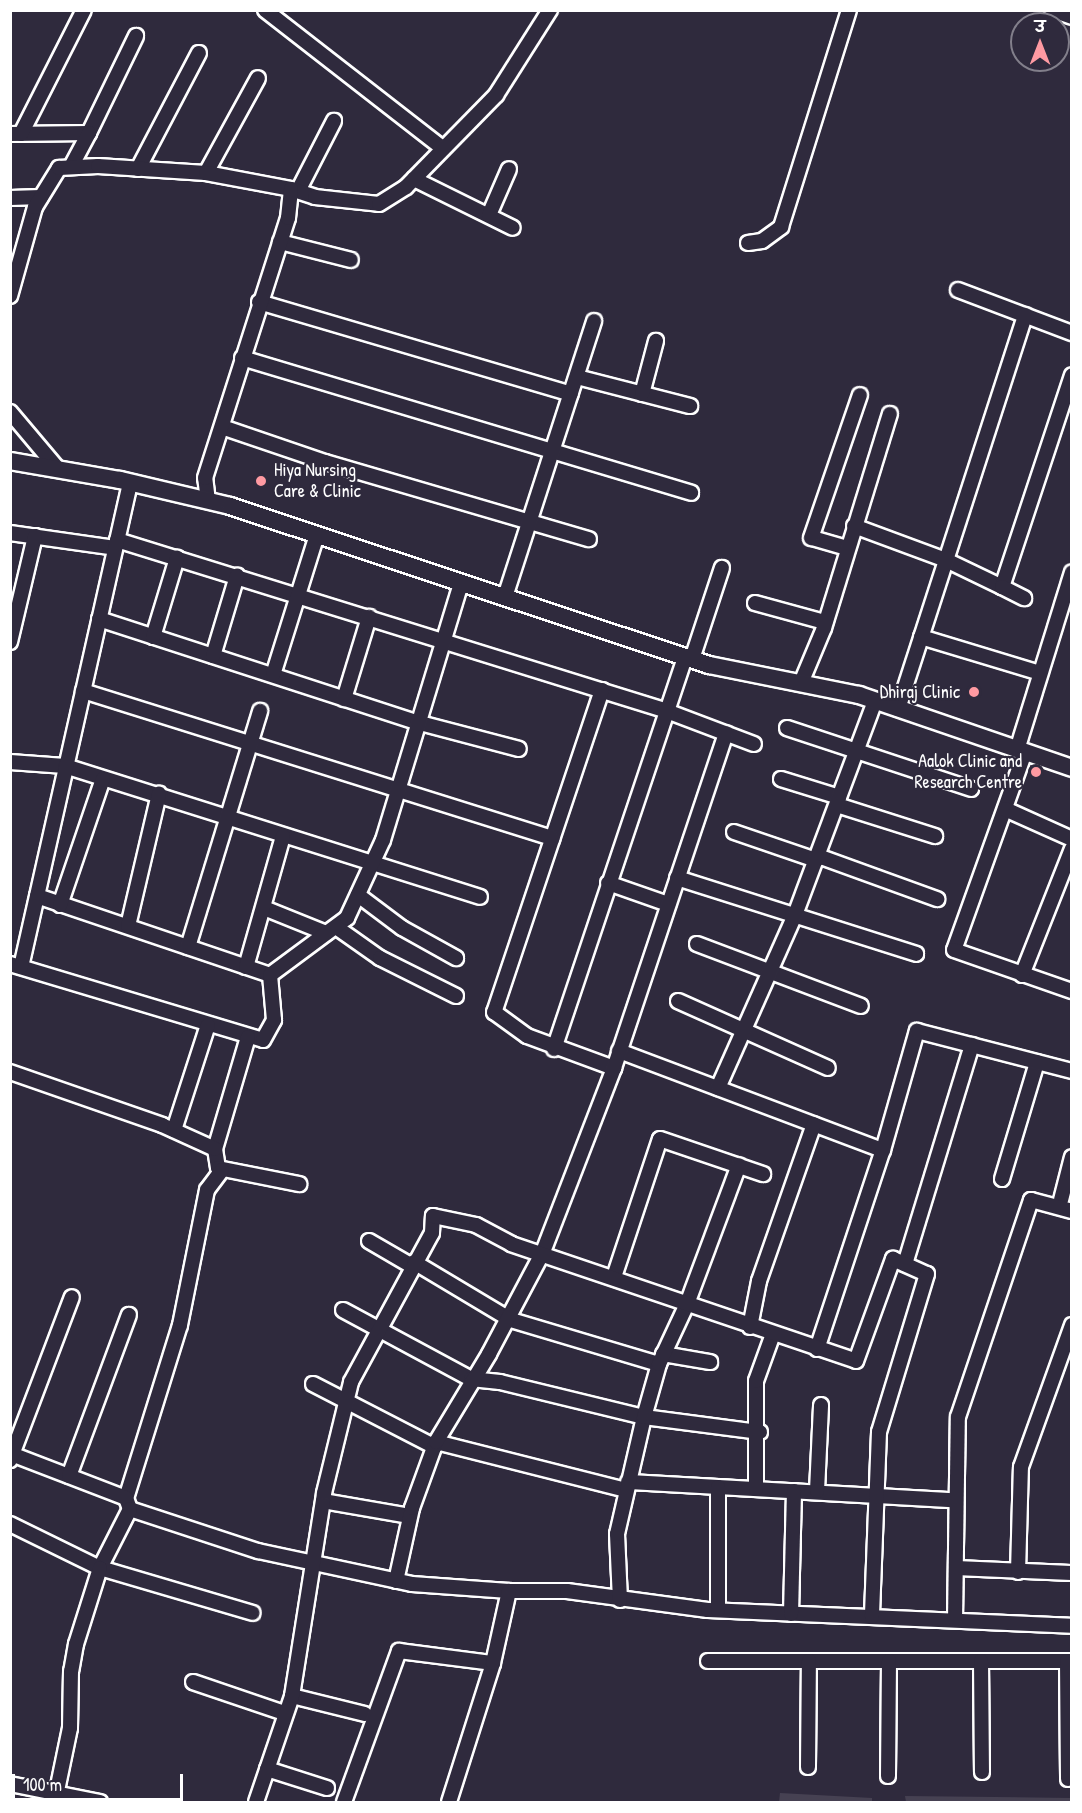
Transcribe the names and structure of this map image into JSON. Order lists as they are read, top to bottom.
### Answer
{
  "places": ["Hiya Nursing Care & Clinic", "Dhiraj Clinic", "Aalok Clinic and Research Centre"],
  "scale_bar": "100 m",
  "north": "top"
}
